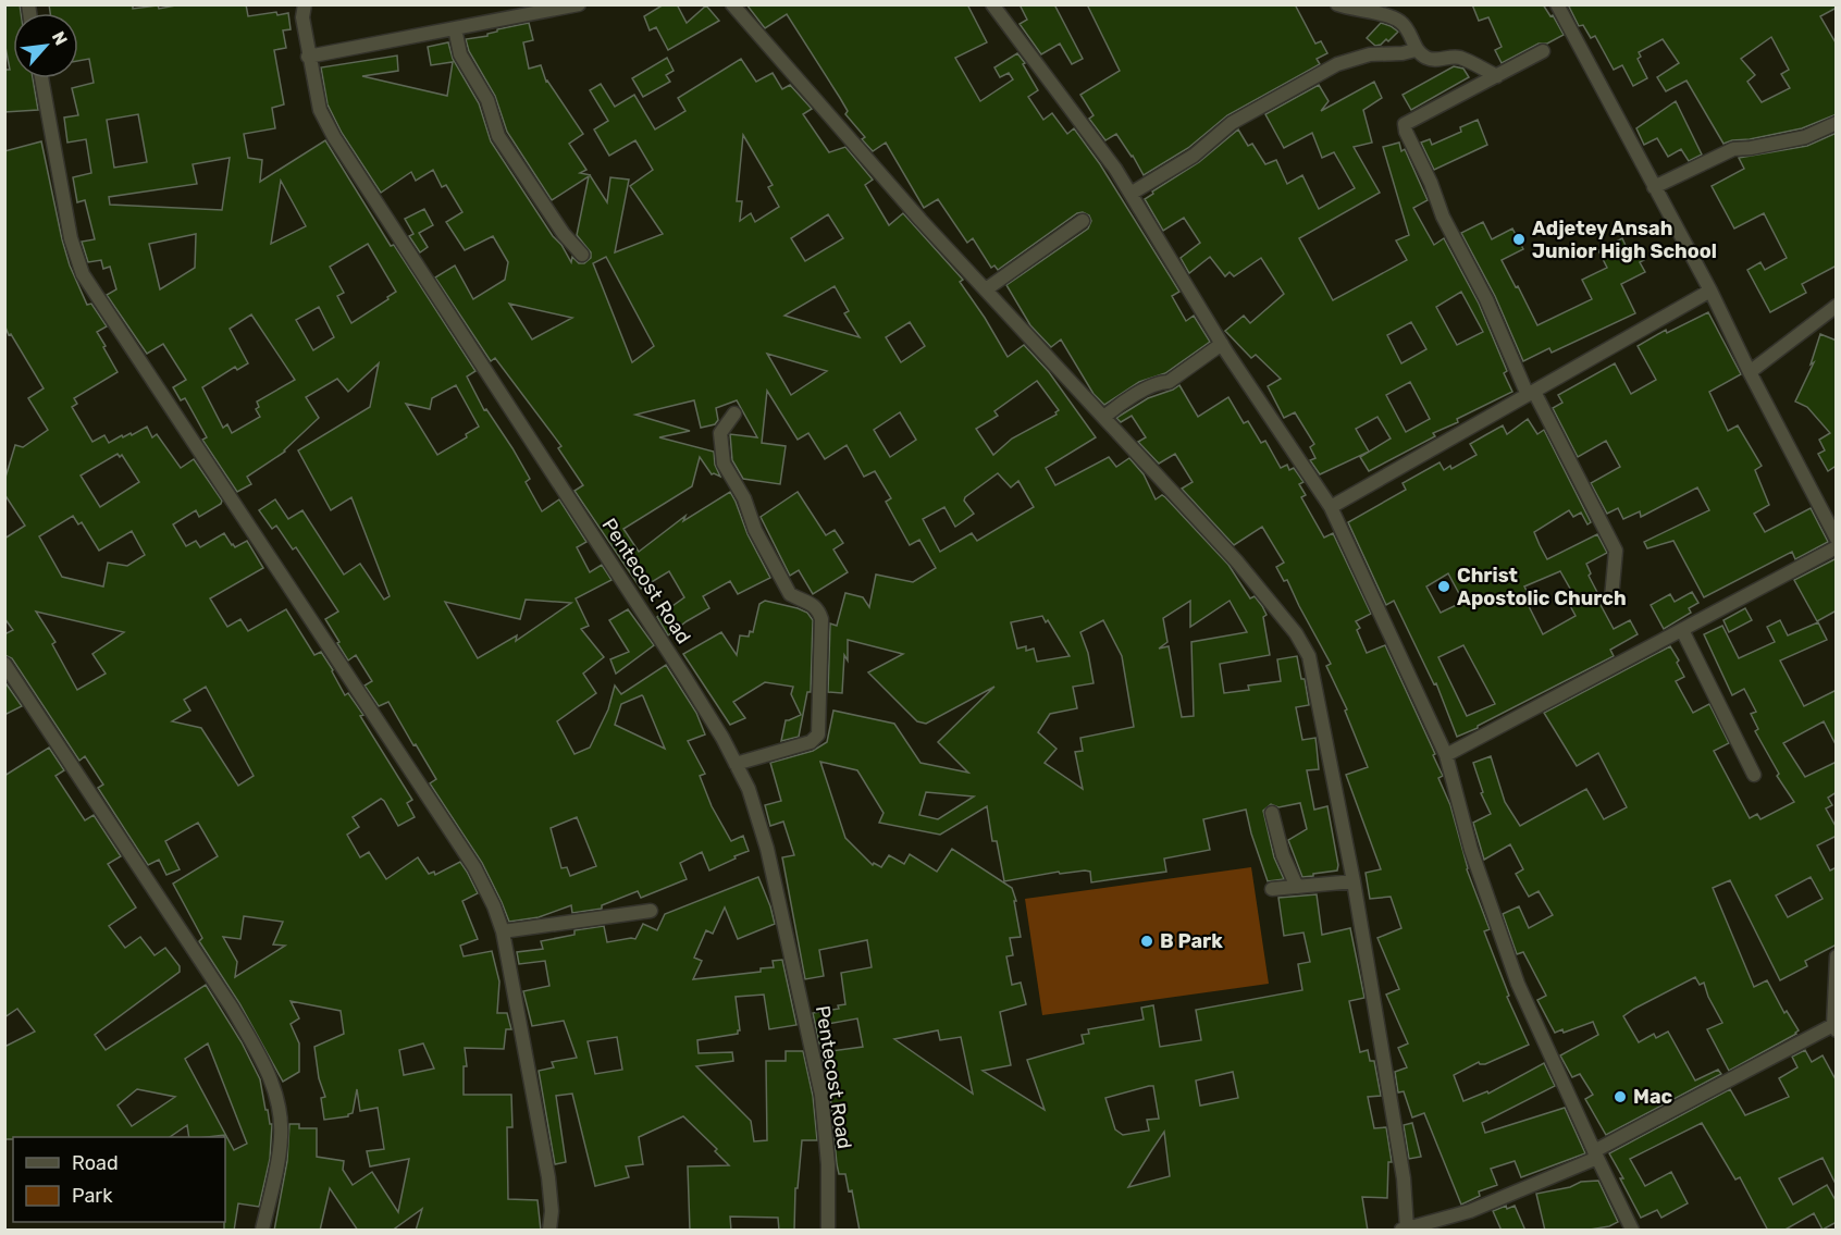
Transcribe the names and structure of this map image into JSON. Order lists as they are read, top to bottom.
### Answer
{
  "streets": {
    "street": ["Pentecost Road"]
  },
  "places": [
    "Adjetey Ansah Junior High School",
    "Christ Apostolic Church",
    "B Park",
    "Mac"
  ],
  "legend": ["Road", "Park"],
  "north": "top right"
}
